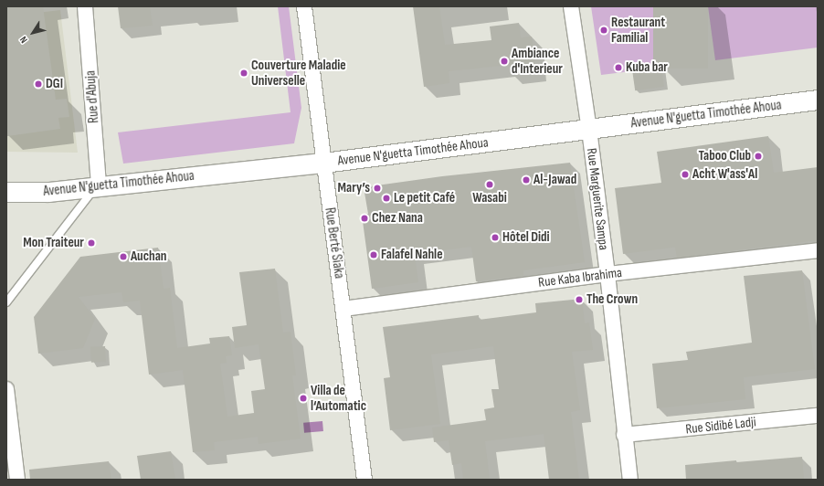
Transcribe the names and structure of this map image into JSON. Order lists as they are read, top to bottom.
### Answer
{
  "streets": {
    "street": [
      "Rue d'Abuja",
      "Avenue N'guetta Timothée Ahoua",
      "Rue Marguerite Sampa",
      "Rue Berté Siaka",
      "Rue Kaba Ibrahima",
      "Rue Sidibé Ladji"
    ]
  },
  "crossings": [
    ["Rue d'Abuja", "Avenue N'guetta Timothée Ahoua"],
    ["Avenue N'guetta Timothée Ahoua", "Rue Marguerite Sampa"],
    ["Avenue N'guetta Timothée Ahoua", "Rue Berté Siaka"],
    ["Rue Marguerite Sampa", "Rue Kaba Ibrahima"],
    ["Rue Marguerite Sampa", "Rue Sidibé Ladji"],
    ["Rue Berté Siaka", "Rue Kaba Ibrahima"]
  ],
  "places": [
    "Restaurant Familial",
    "Ambiance d'Interieur",
    "Kuba bar",
    "Couverture Maladie Universelle",
    "DGI",
    "Taboo Club",
    "Acht W'ass'Al",
    "Al-Jawad",
    "Wasabi",
    "Mary’s",
    "Le petit Café",
    "Chez Nana",
    "Hôtel Didi",
    "Mon Traiteur",
    "Falafel Nahle",
    "Auchan",
    "The Crown",
    "Villa de l‘Automatic"
  ],
  "north": "bottom left"
}
